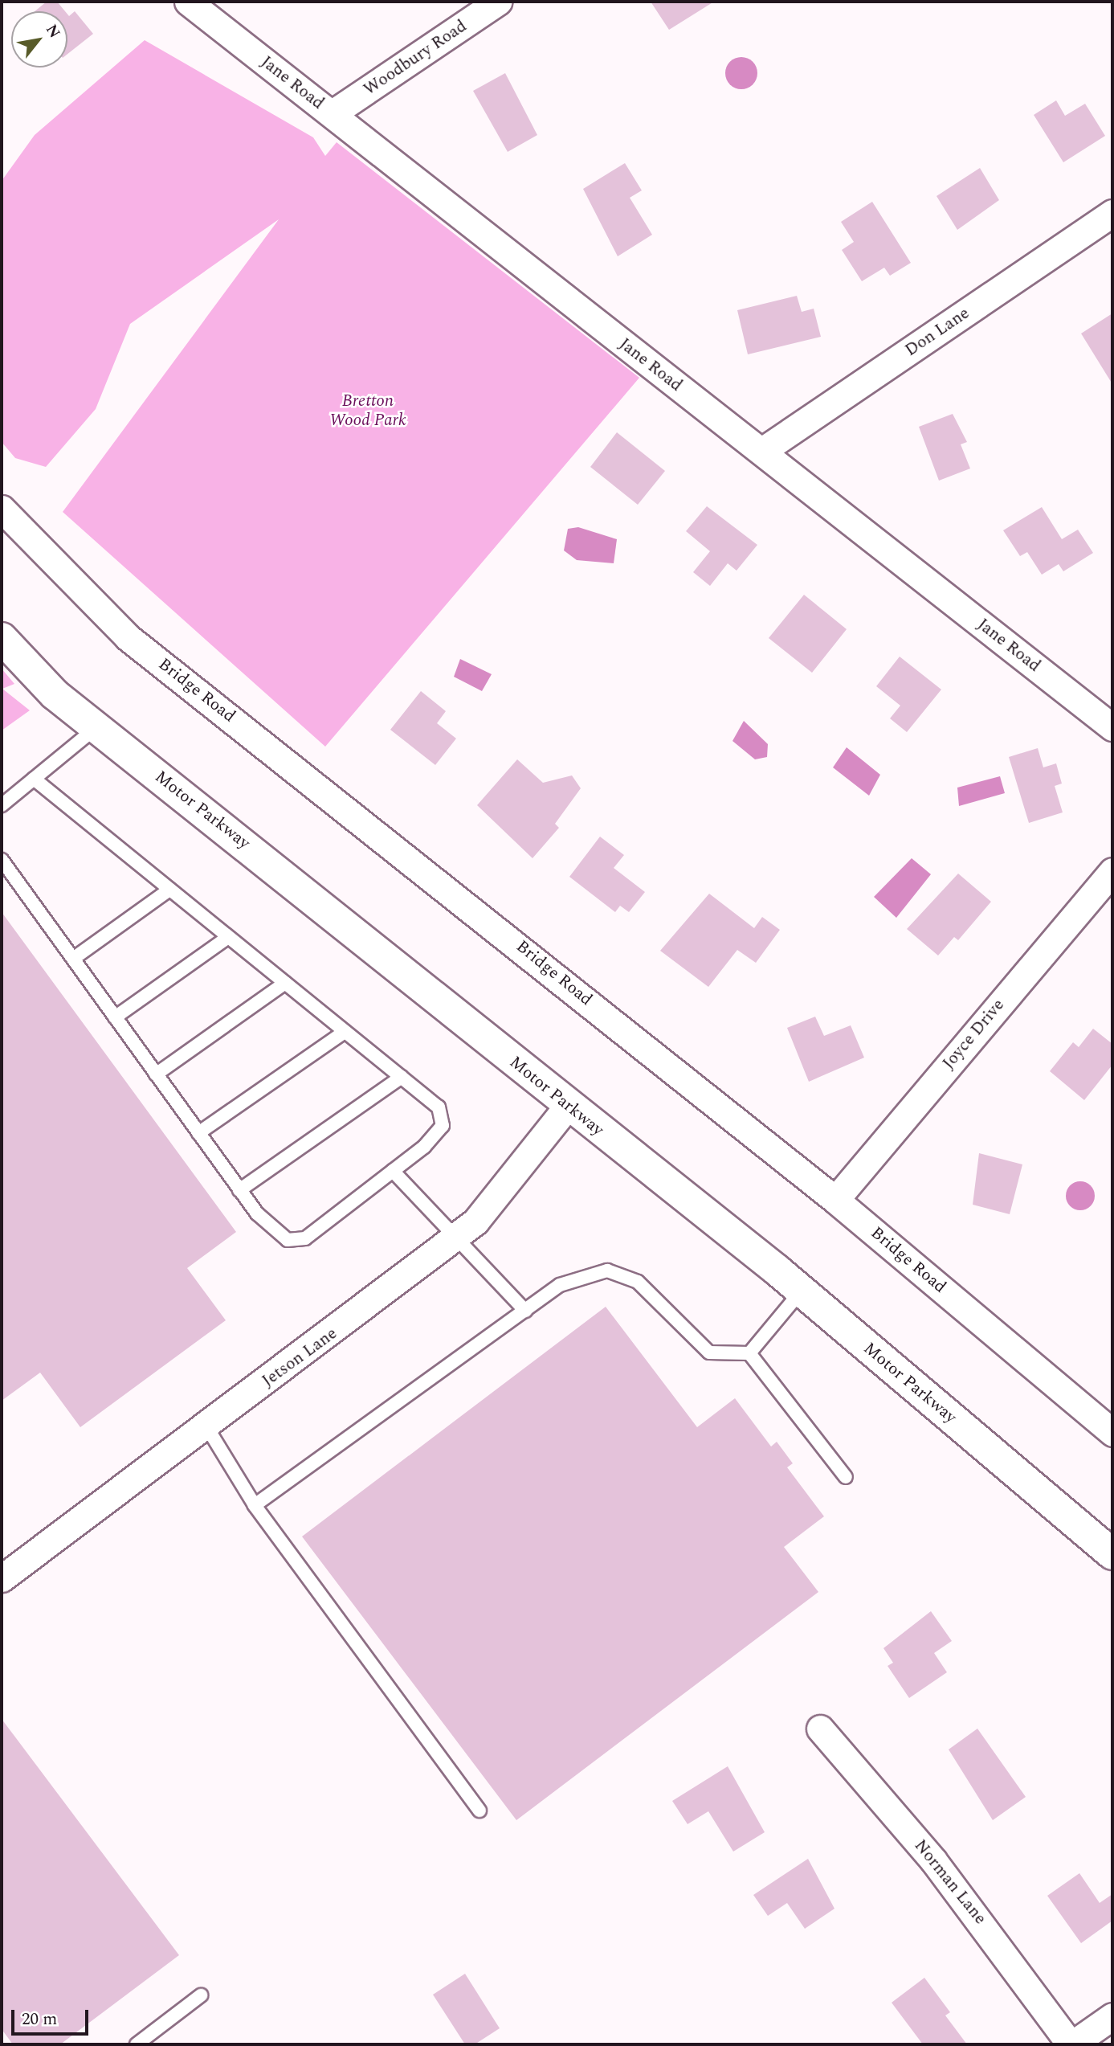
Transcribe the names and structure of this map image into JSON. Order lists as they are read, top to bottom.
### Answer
{
  "streets": {
    "main road": ["Motor Parkway"],
    "street": [
      "Woodbury Road",
      "Jane Road",
      "Don Lane",
      "Bridge Road",
      "Joyce Drive",
      "Jetson Lane",
      "Norman Lane"
    ]
  },
  "crossings": [
    ["Woodbury Road", "Jane Road"],
    ["Jane Road", "Don Lane"],
    ["Bridge Road", "Joyce Drive"],
    ["Motor Parkway", "Jetson Lane"]
  ],
  "parks": ["Bretton Wood Park"],
  "scale_bar": "20 m",
  "north": "top right"
}
